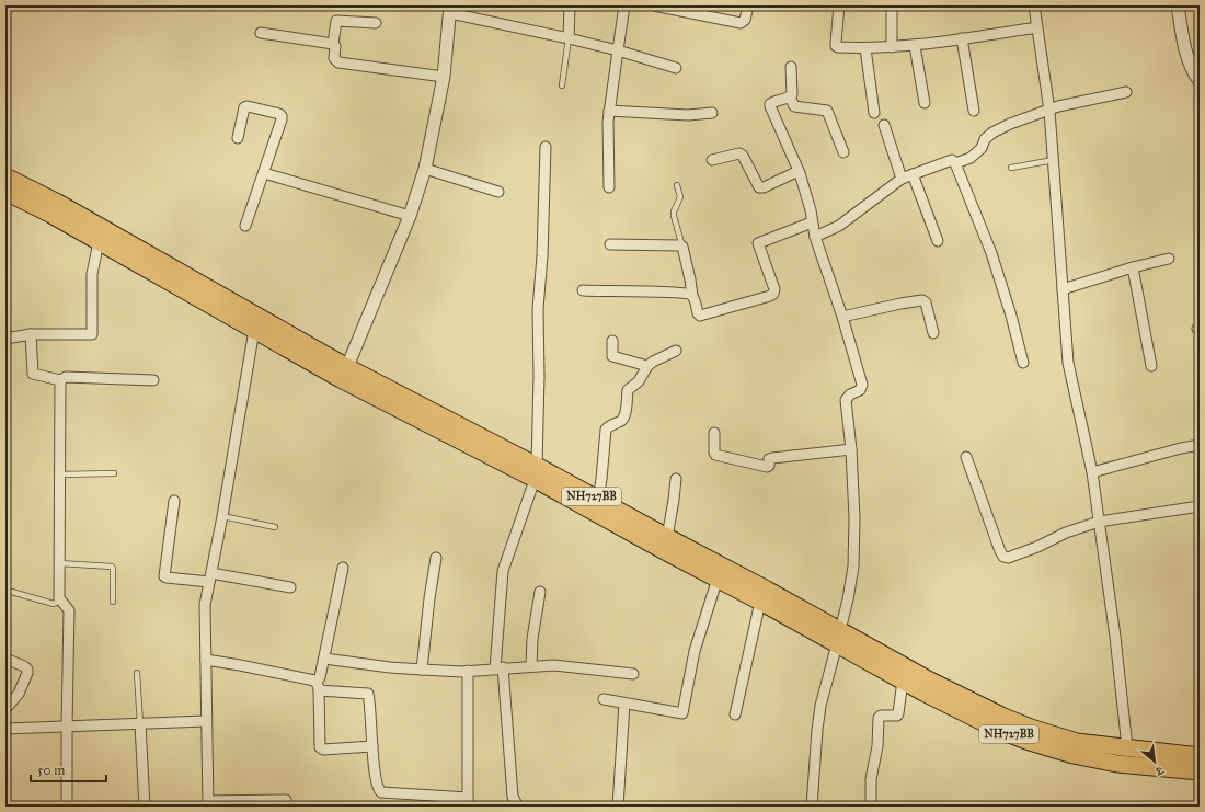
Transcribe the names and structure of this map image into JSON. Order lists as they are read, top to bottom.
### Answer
{
  "streets": {
    "highway": ["NH727BB"]
  },
  "scale_bar": "50 m",
  "north": "bottom right"
}
